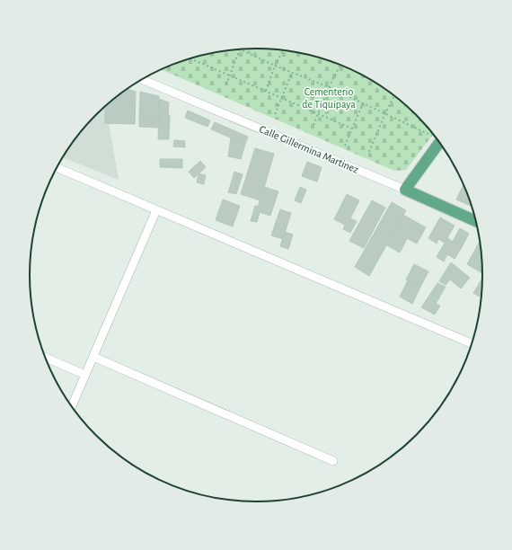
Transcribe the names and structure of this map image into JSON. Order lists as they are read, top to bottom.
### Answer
{
  "streets": {
    "main road": ["Calle Gillermina Martinez"]
  },
  "parks": ["Cementerio de Tiquipaya"]
}
